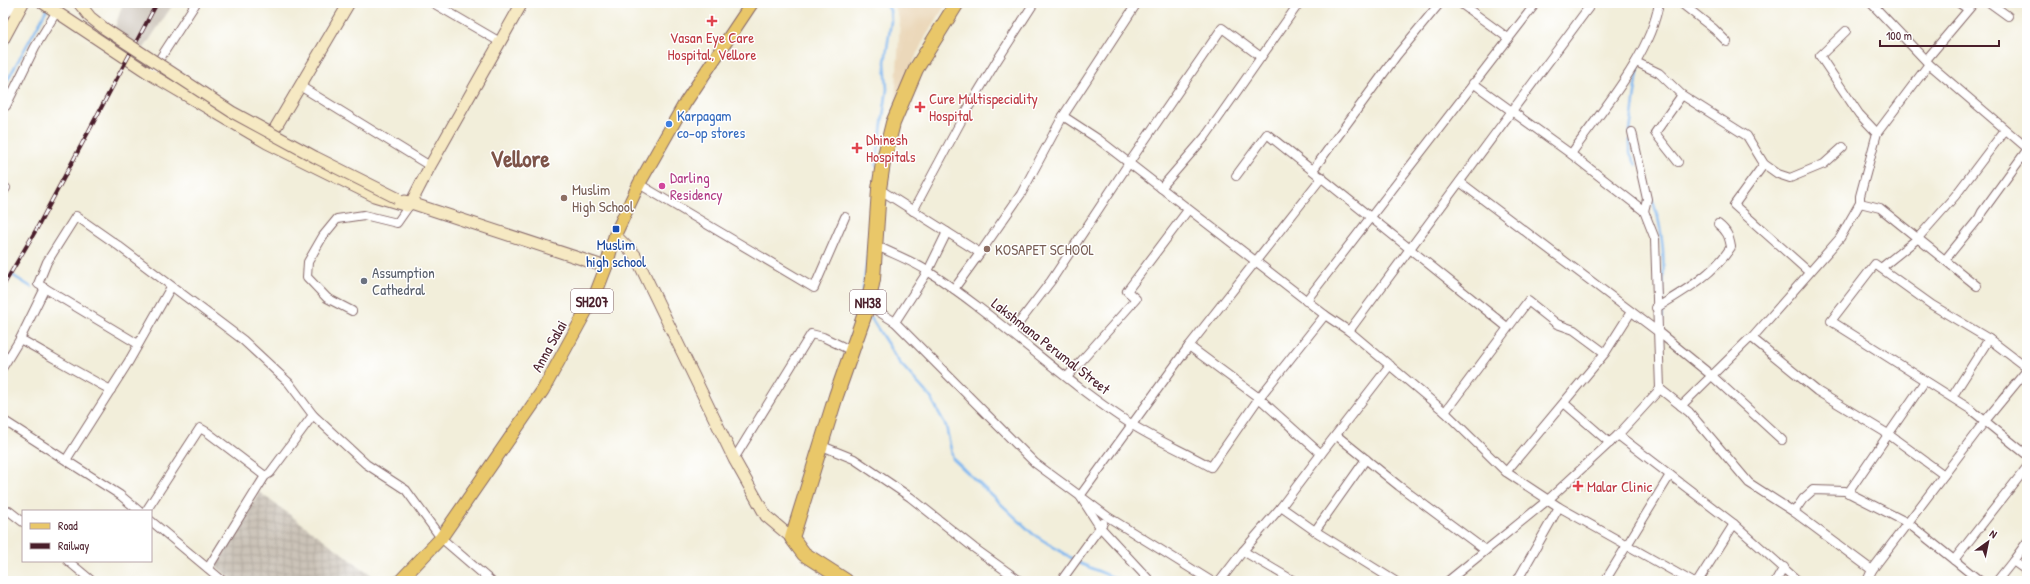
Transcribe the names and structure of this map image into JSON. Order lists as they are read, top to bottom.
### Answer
{
  "streets": {
    "highway": ["NH38"],
    "main road": ["SH207", "Anna Salai"],
    "street": ["Lakshmana Perumal Street"]
  },
  "crossings": [
    ["NH38", "Lakshmana Perumal Street"]
  ],
  "districts": ["Vellore"],
  "places": {
    "health": [
      "Vasan Eye Care Hospital, Vellore",
      "Cure Multispeciality Hospital",
      "Dhinesh Hospitals",
      "Malar Clinic"
    ],
    "other": [
      "Karpagam co-op stores",
      "Darling Residency",
      "Muslim High School",
      "KOSAPET SCHOOL",
      "Assumption Cathedral"
    ],
    "transit": ["Muslim high school"]
  },
  "legend": ["Road", "Railway"],
  "scale_bar": "100 m",
  "north": "top right"
}
